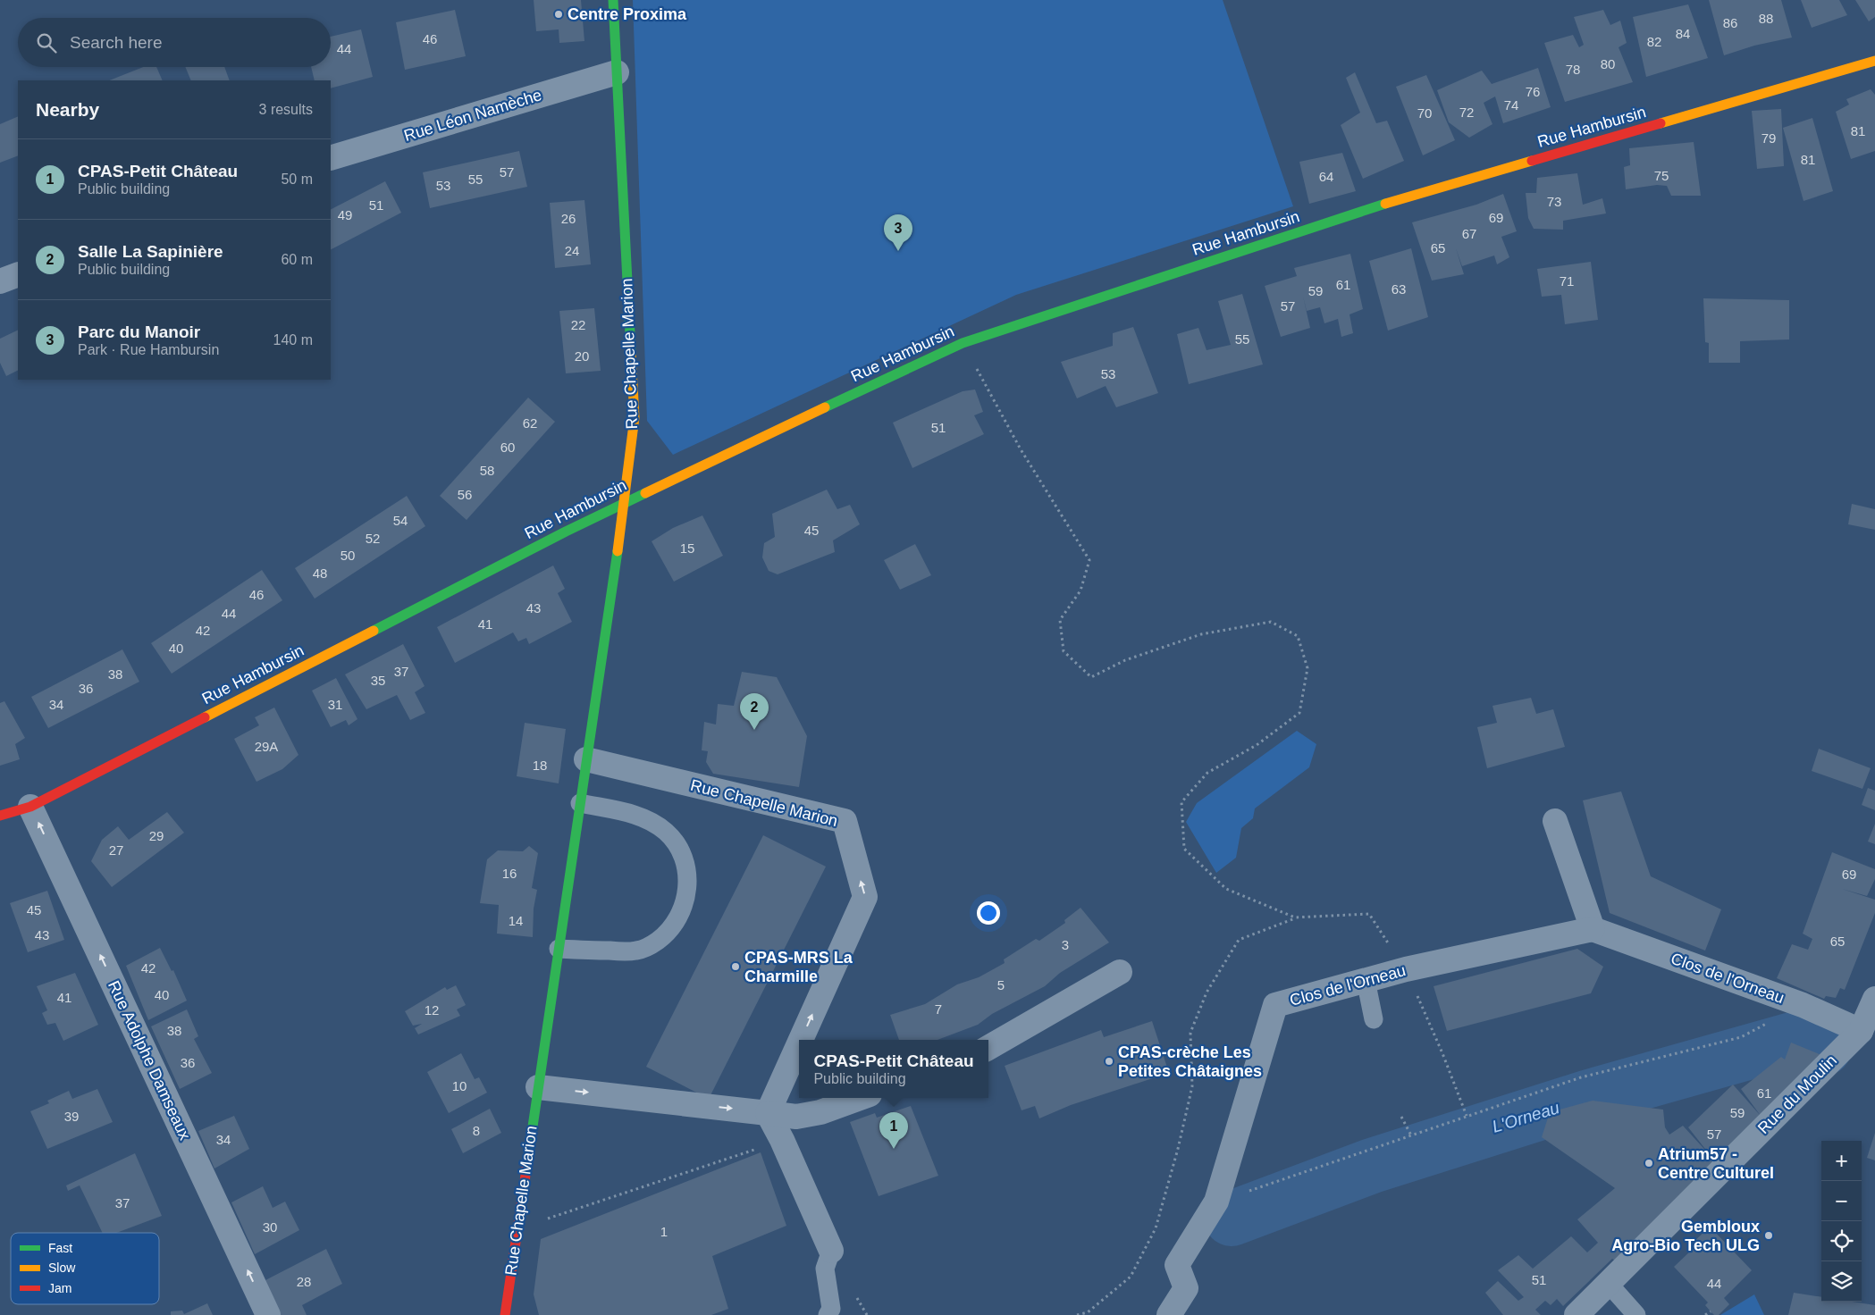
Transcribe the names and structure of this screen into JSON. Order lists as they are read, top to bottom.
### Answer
{
  "streets": {
    "street": [
      "Rue Léon Namèche",
      "Rue Hambursin",
      "Rue Chapelle Marion",
      "Clos de l'Orneau",
      "Rue Adolphe Damseaux",
      "Rue du Moulin"
    ]
  },
  "crossings": [
    ["Rue Léon Namèche", "Rue Chapelle Marion"],
    ["Rue Hambursin", "Rue Chapelle Marion"],
    ["Rue Hambursin", "Rue Adolphe Damseaux"],
    ["Clos de l'Orneau", "Rue du Moulin"]
  ],
  "one_way": ["Rue Adolphe Damseaux"],
  "water": ["L'Orneau"],
  "places": [
    "Centre Proxima",
    "CPAS-MRS La Charmille",
    "CPAS-crèche Les Petites Châtaignes",
    "Atrium57 - Centre Culturel",
    "Gembloux Agro-Bio Tech ULG"
  ],
  "house_numbers": [
    "88",
    "86",
    "84",
    "46",
    "82",
    "44",
    "80",
    "78",
    "76",
    "74",
    "72",
    "70",
    "81",
    "79",
    "81",
    "57",
    "75",
    "64",
    "55",
    "53",
    "73",
    "51",
    "49",
    "69",
    "26",
    "67",
    "65",
    "24",
    "71",
    "61",
    "63",
    "59",
    "57",
    "22",
    "55",
    "20",
    "53",
    "62",
    "51",
    "60",
    "58",
    "56",
    "54",
    "45",
    "52",
    "15",
    "50",
    "48",
    "46",
    "43",
    "44",
    "41",
    "42",
    "40",
    "37",
    "38",
    "35",
    "36",
    "34",
    "31",
    "29A",
    "18",
    "29",
    "27",
    "16",
    "69",
    "45",
    "14",
    "43",
    "65",
    "3",
    "42",
    "5",
    "40",
    "41",
    "7",
    "12",
    "38",
    "36",
    "10",
    "61",
    "59",
    "39",
    "8",
    "57",
    "34",
    "37",
    "30",
    "1",
    "51",
    "28",
    "44"
  ],
  "legend": ["Fast", "Slow", "Jam"],
  "page": {
    "search": "Search here",
    "heading": ["Nearby", "3 results"],
    "list": [
      {
        "mark": "1",
        "name": "CPAS-Petit Château",
        "note": "Public building",
        "value": "50 m"
      },
      {
        "mark": "2",
        "name": "Salle La Sapinière",
        "note": "Public building",
        "value": "60 m"
      },
      {
        "mark": "3",
        "name": "Parc du Manoir",
        "note": "Park · Rue Hambursin",
        "value": "140 m"
      }
    ],
    "pins": ["3", "2", "1"],
    "popup": ["CPAS-Petit Château", "Public building"],
    "map_buttons": ["+", "−"]
  }
}
